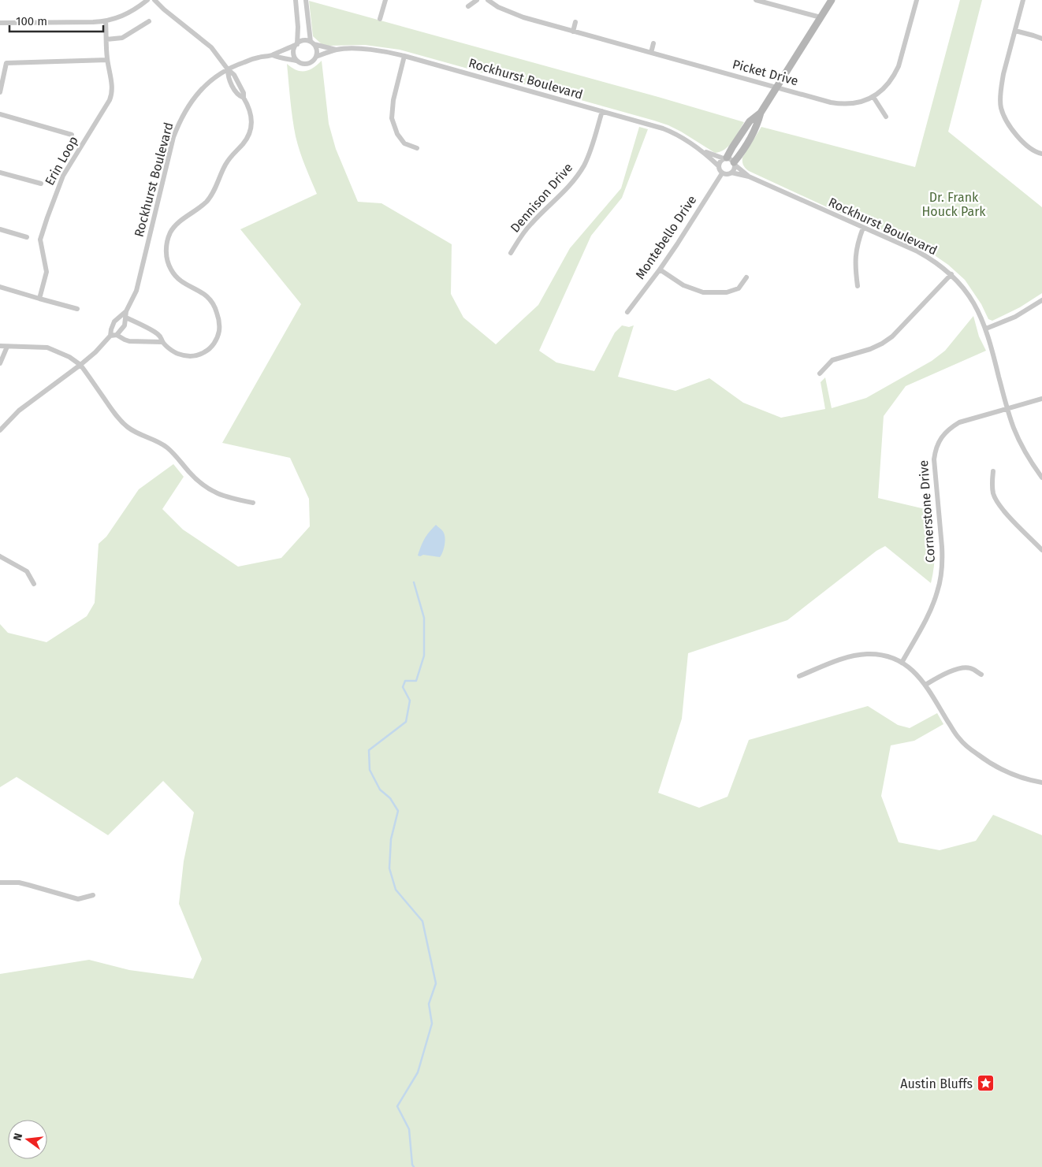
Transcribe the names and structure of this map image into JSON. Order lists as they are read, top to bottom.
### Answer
{
  "streets": {
    "street": [
      "Picket Drive",
      "Rockhurst Boulevard",
      "Erin Loop",
      "Dennison Drive",
      "Montebello Drive",
      "Cornerstone Drive"
    ]
  },
  "crossings": [
    ["Rockhurst Boulevard", "Dennison Drive"],
    ["Rockhurst Boulevard", "Montebello Drive"],
    ["Rockhurst Boulevard", "Cornerstone Drive"]
  ],
  "parks": ["Dr. Frank Houck Park"],
  "places": {
    "place": ["Austin Bluffs"]
  },
  "scale_bar": "100 m",
  "north": "left"
}
